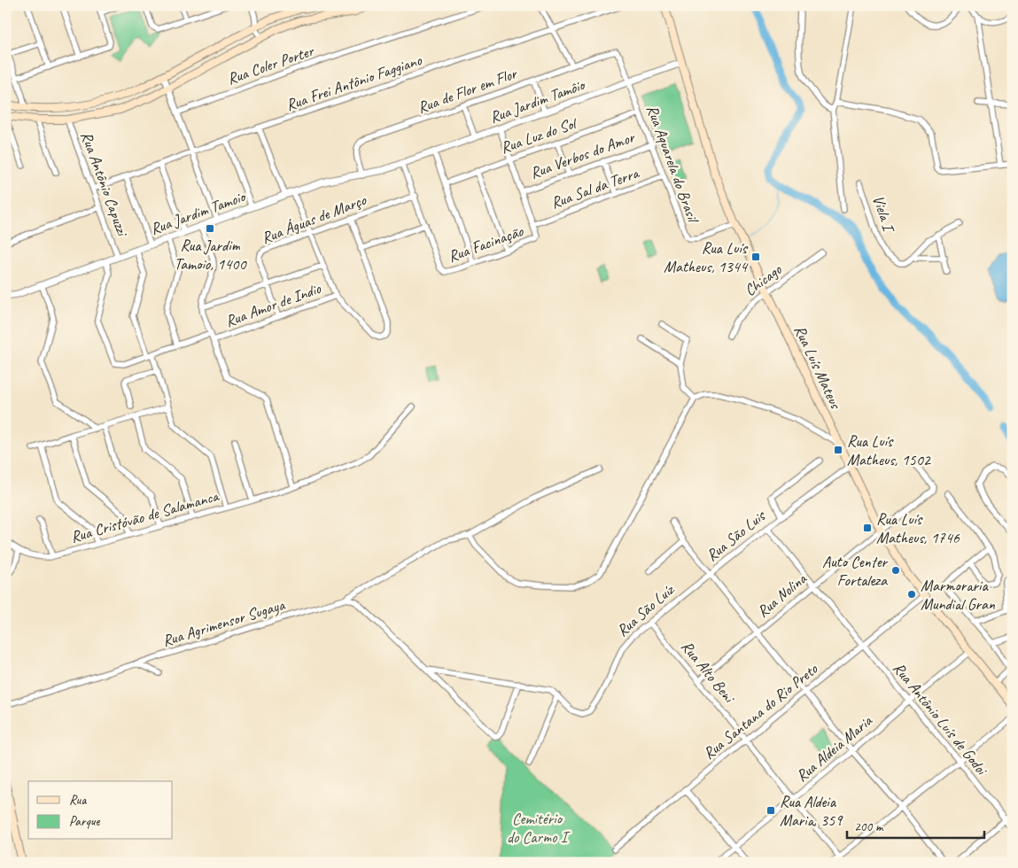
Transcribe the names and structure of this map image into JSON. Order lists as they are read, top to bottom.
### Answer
{
  "streets": {
    "main road": ["Rua Luís Mateus"],
    "street": [
      "Rua Coler Porter",
      "Rua Frei Antônio Faggiano",
      "Rua de Flor em Flor",
      "Rua Jardim Tamôio",
      "Rua Luz do Sol",
      "Rua Verbos do Amor",
      "Rua Aquarela do Brasil",
      "Rua Antônio Capuzzi",
      "Rua Sal da Terra",
      "Rua Jardim Tamoio",
      "Viela I",
      "Rua Águas de Março",
      "Rua Facinação",
      "Chicago",
      "Rua Amor de Indio",
      "Rua Cristóvão de Salamanca",
      "Rua São Luis",
      "Rua Nolina",
      "Rua São Luíz",
      "Rua Agrimensor Sugaya",
      "Rua Alto Beni",
      "Rua Santana do Rio Preto",
      "Rua Antônio Luís de Godoi",
      "Rua Aldeia Maria"
    ]
  },
  "crossings": [
    ["Rua Frei Antônio Faggiano", "Rua Antônio Capuzzi"],
    ["Rua de Flor em Flor", "Rua Aquarela do Brasil"],
    ["Rua de Flor em Flor", "Rua Jardim Tamoio"],
    ["Rua Jardim Tamôio", "Rua Aquarela do Brasil"],
    ["Rua Jardim Tamôio", "Rua Jardim Tamoio"],
    ["Rua Jardim Tamôio", "Rua Facinação"],
    ["Rua Jardim Tamôio", "Rua Luís Mateus"],
    ["Rua Luz do Sol", "Rua Aquarela do Brasil"],
    ["Rua Luz do Sol", "Rua Facinação"],
    ["Rua Verbos do Amor", "Rua Aquarela do Brasil"],
    ["Rua Verbos do Amor", "Rua Facinação"],
    ["Rua Aquarela do Brasil", "Rua Sal da Terra"],
    ["Rua Aquarela do Brasil", "Rua Luís Mateus"],
    ["Rua Antônio Capuzzi", "Rua Jardim Tamoio"],
    ["Rua Sal da Terra", "Rua Facinação"],
    ["Rua Jardim Tamoio", "Rua Facinação"],
    ["Rua Jardim Tamoio", "Rua Amor de Indio"],
    ["Rua Águas de Março", "Rua Facinação"],
    ["Rua Águas de Março", "Rua Amor de Indio"],
    ["Chicago", "Rua Luís Mateus"],
    ["Rua Luís Mateus", "Rua São Luis"],
    ["Rua Luís Mateus", "Rua Nolina"],
    ["Rua Luís Mateus", "Rua Santana do Rio Preto"],
    ["Rua Luís Mateus", "Rua Aldeia Maria"],
    ["Rua São Luis", "Rua São Luíz"],
    ["Rua São Luis", "Rua Antônio Luís de Godoi"],
    ["Rua Nolina", "Rua Alto Beni"],
    ["Rua Nolina", "Rua Antônio Luís de Godoi"],
    ["Rua São Luíz", "Rua Alto Beni"],
    ["Rua Alto Beni", "Rua Santana do Rio Preto"],
    ["Rua Alto Beni", "Rua Aldeia Maria"],
    ["Rua Santana do Rio Preto", "Rua Antônio Luís de Godoi"],
    ["Rua Antônio Luís de Godoi", "Rua Aldeia Maria"]
  ],
  "parks": ["Cemitério do Carmo I"],
  "places": {
    "transit": [
      "Rua Jardim Tamoio, 1400",
      "Rua Luís Matheus, 1344",
      "Rua Luís Matheus, 1502",
      "Rua Luís Matheus, 1746",
      "Rua Aldeia Maria, 359"
    ],
    "other": ["Auto Center Fortaleza", "Marmoraria Mundial Gran"]
  },
  "legend": ["Rua", "Parque"],
  "scale_bar": "200 m"
}
